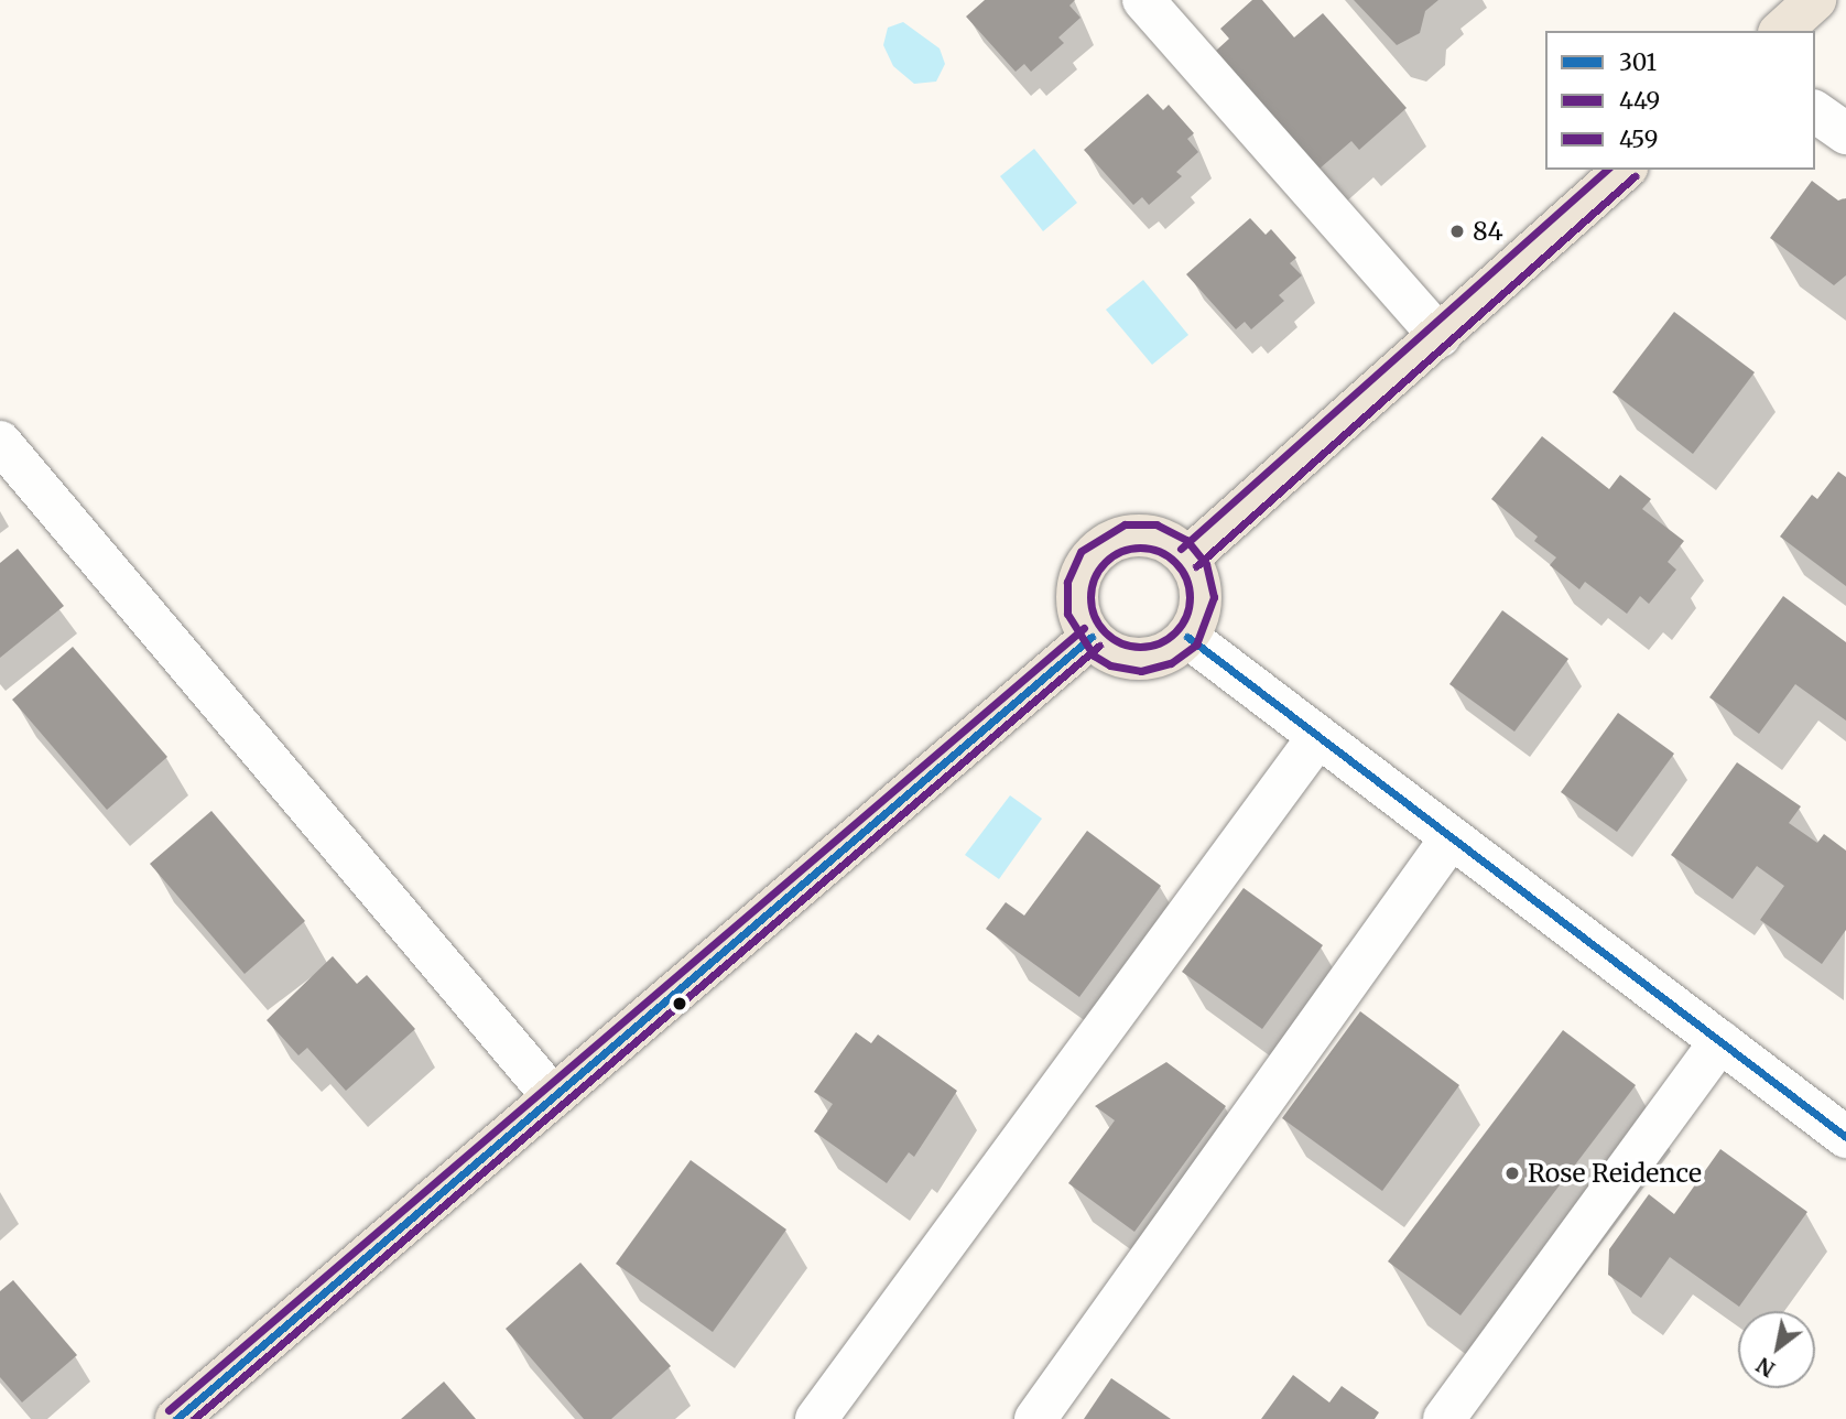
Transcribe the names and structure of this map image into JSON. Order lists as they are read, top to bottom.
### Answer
{
  "places": ["84", "Rose Reidence"],
  "lines": ["transit line 459", "transit line 449", "transit line 301"],
  "legend": ["301", "449", "459"],
  "north": "bottom left"
}
